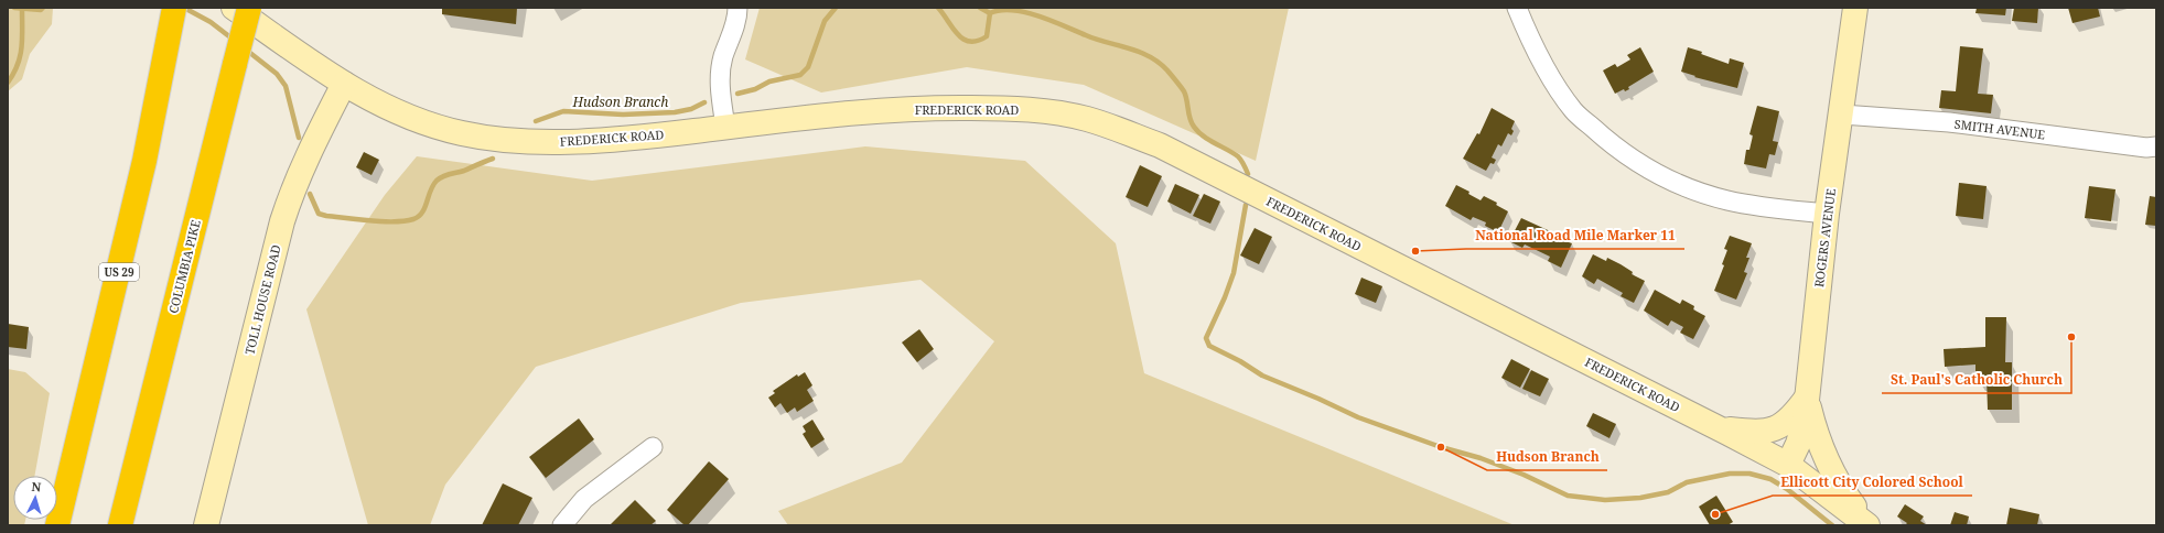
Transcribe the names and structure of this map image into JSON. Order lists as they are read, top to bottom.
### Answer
{
  "streets": {
    "highway": ["COLUMBIA PIKE", "US 29"],
    "main road": ["FREDERICK ROAD", "ROGERS AVENUE", "TOLL HOUSE ROAD"],
    "street": ["SMITH AVENUE"]
  },
  "crossings": [
    ["FREDERICK ROAD", "ROGERS AVENUE"],
    ["FREDERICK ROAD", "TOLL HOUSE ROAD"],
    ["SMITH AVENUE", "ROGERS AVENUE"]
  ],
  "water": ["Hudson Branch"],
  "places": [
    "National Road Mile Marker 11",
    "St. Paul's Catholic Church",
    "Hudson Branch",
    "Ellicott City Colored School"
  ],
  "north": "top"
}
